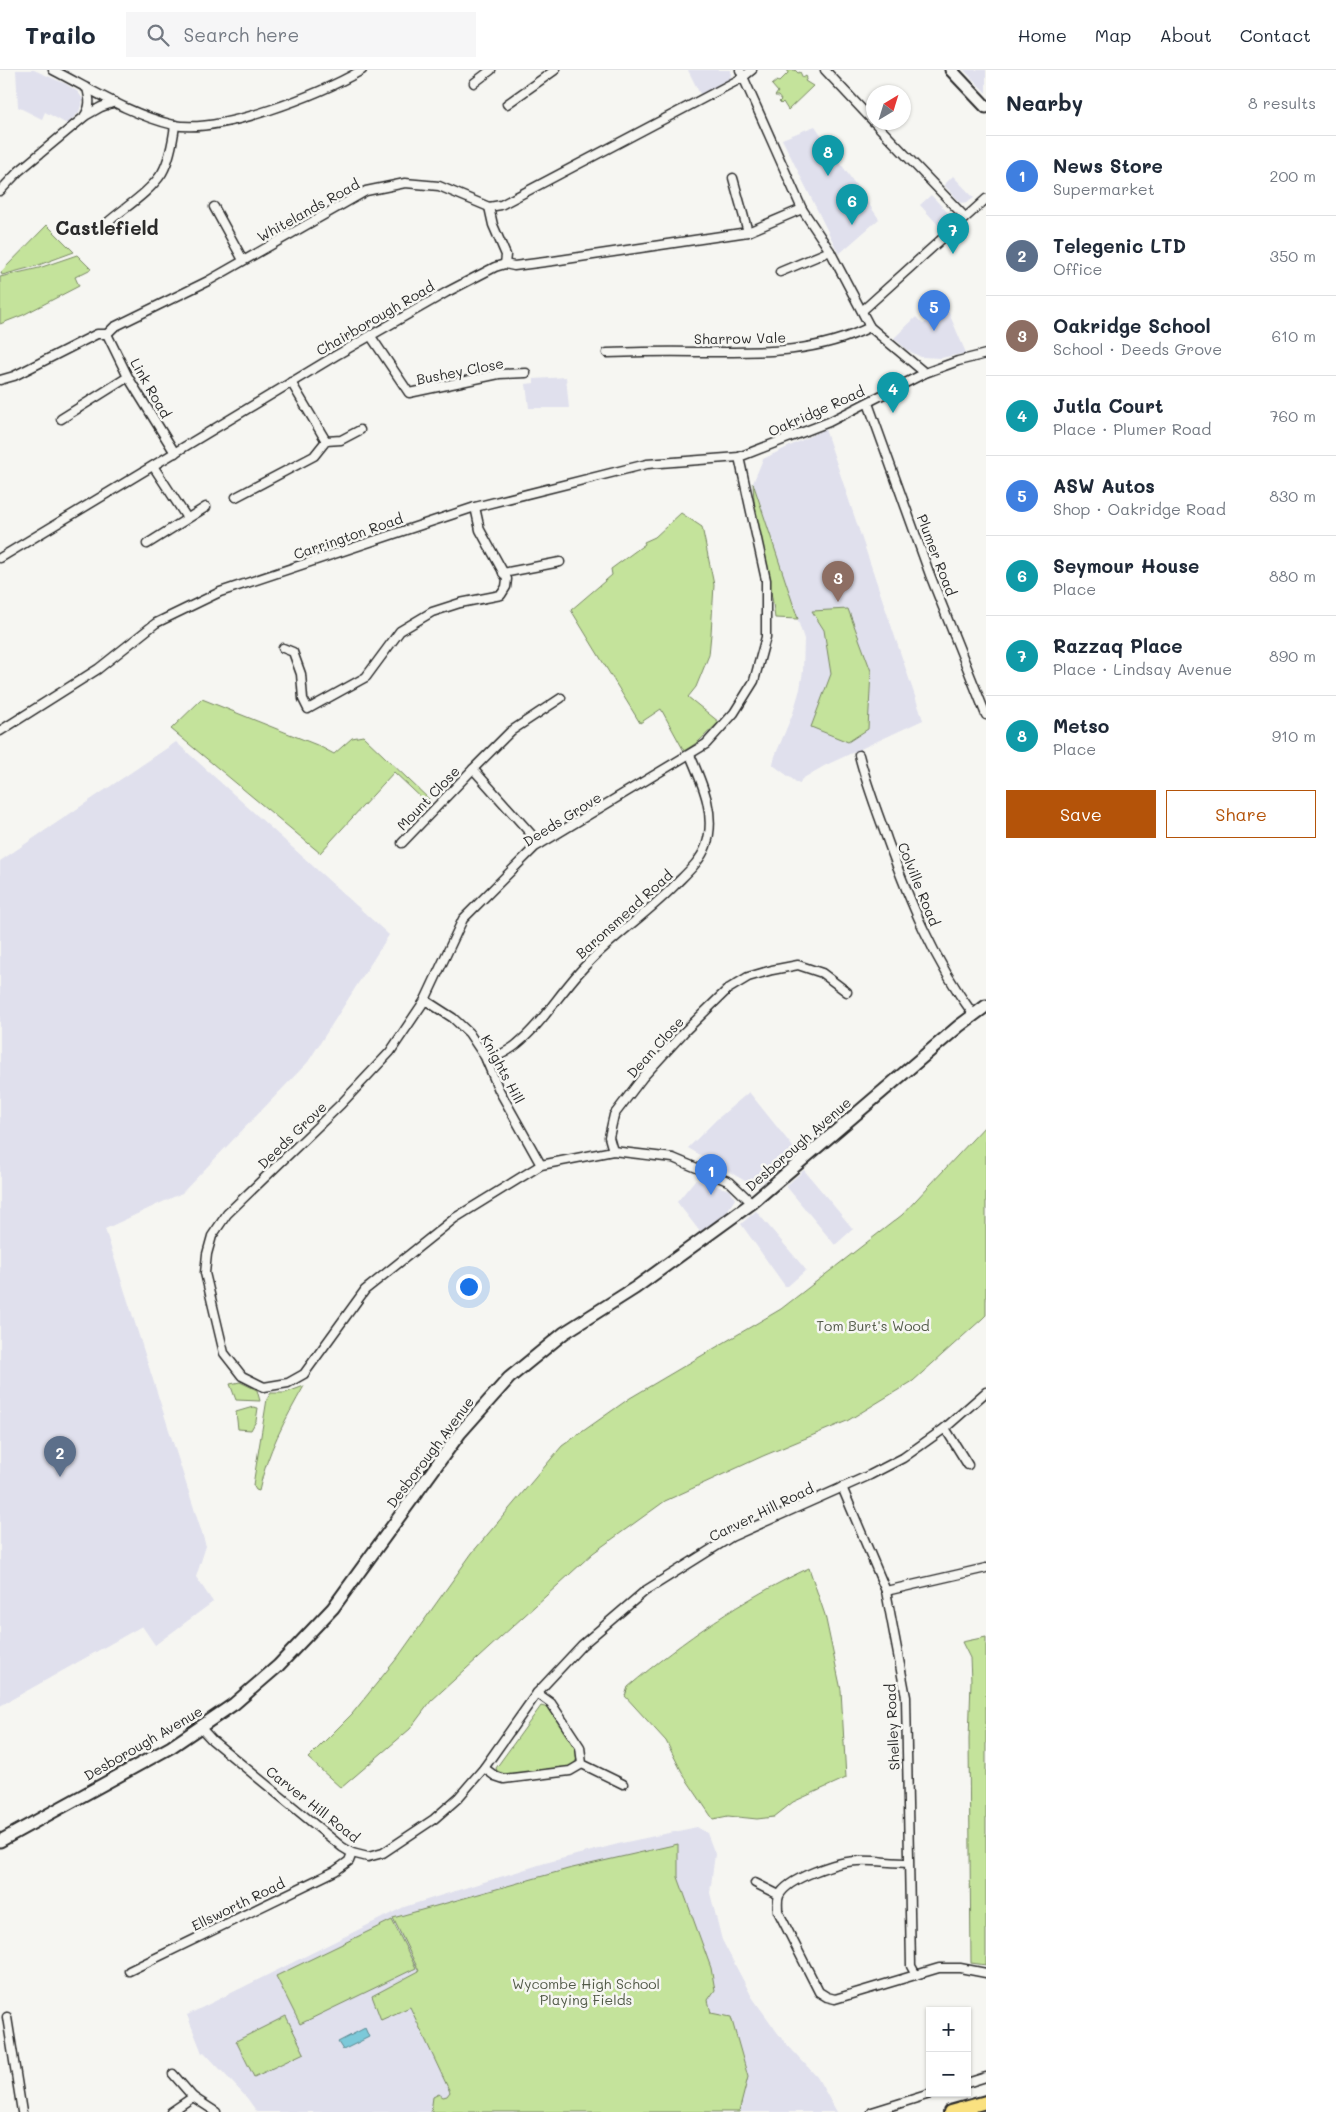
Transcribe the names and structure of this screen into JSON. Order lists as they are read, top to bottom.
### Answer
{
  "streets": {
    "street": [
      "Whitelands Road",
      "Chairborough Road",
      "Sharrow Vale",
      "Bushey Close",
      "Link Road",
      "Oakridge Road",
      "Carrington Road",
      "Plumer Road",
      "Mount Close",
      "Deeds Grove",
      "Colville Road",
      "Baronsmead Road",
      "Dean Close",
      "Knights Hill",
      "Desborough Avenue",
      "Carver Hill Road",
      "Shelley Road",
      "Ellsworth Road"
    ]
  },
  "crossings": [
    ["Whitelands Road", "Link Road"],
    ["Chairborough Road", "Bushey Close"],
    ["Chairborough Road", "Link Road"],
    ["Oakridge Road", "Carrington Road"],
    ["Oakridge Road", "Plumer Road"],
    ["Oakridge Road", "Deeds Grove"],
    ["Carrington Road", "Deeds Grove"],
    ["Mount Close", "Deeds Grove"],
    ["Deeds Grove", "Baronsmead Road"],
    ["Deeds Grove", "Dean Close"],
    ["Deeds Grove", "Knights Hill"],
    ["Deeds Grove", "Desborough Avenue"],
    ["Colville Road", "Desborough Avenue"],
    ["Baronsmead Road", "Knights Hill"],
    ["Desborough Avenue", "Carver Hill Road"],
    ["Carver Hill Road", "Shelley Road"],
    ["Carver Hill Road", "Ellsworth Road"]
  ],
  "districts": ["Castlefield"],
  "parks": ["Tom Burt's Wood", "Wycombe High School Playing Fields"],
  "north": "top right",
  "page": {
    "header": "Trailo",
    "search": "Search here",
    "nav": [
      "Home",
      "Map",
      "About",
      "Contact"
    ],
    "heading": ["Nearby", "8 results"],
    "pins": [
      "8",
      "6",
      "7",
      "5",
      "4",
      "3",
      "1",
      "2"
    ],
    "list": [
      {
        "mark": "1",
        "name": "News Store",
        "note": "Supermarket",
        "value": "200 m"
      },
      {
        "mark": "2",
        "name": "Telegenic LTD",
        "note": "Office",
        "value": "350 m"
      },
      {
        "mark": "3",
        "name": "Oakridge School",
        "note": "School · Deeds Grove",
        "value": "610 m"
      },
      {
        "mark": "4",
        "name": "Jutla Court",
        "note": "Place · Plumer Road",
        "value": "760 m"
      },
      {
        "mark": "5",
        "name": "ASW Autos",
        "note": "Shop · Oakridge Road",
        "value": "830 m"
      },
      {
        "mark": "6",
        "name": "Seymour House",
        "note": "Place",
        "value": "880 m"
      },
      {
        "mark": "7",
        "name": "Razzaq Place",
        "note": "Place · Lindsay Avenue",
        "value": "890 m"
      },
      {
        "mark": "8",
        "name": "Metso",
        "note": "Place",
        "value": "910 m"
      }
    ],
    "buttons": ["Save", "Share"],
    "map_buttons": ["+", "−"]
  }
}
